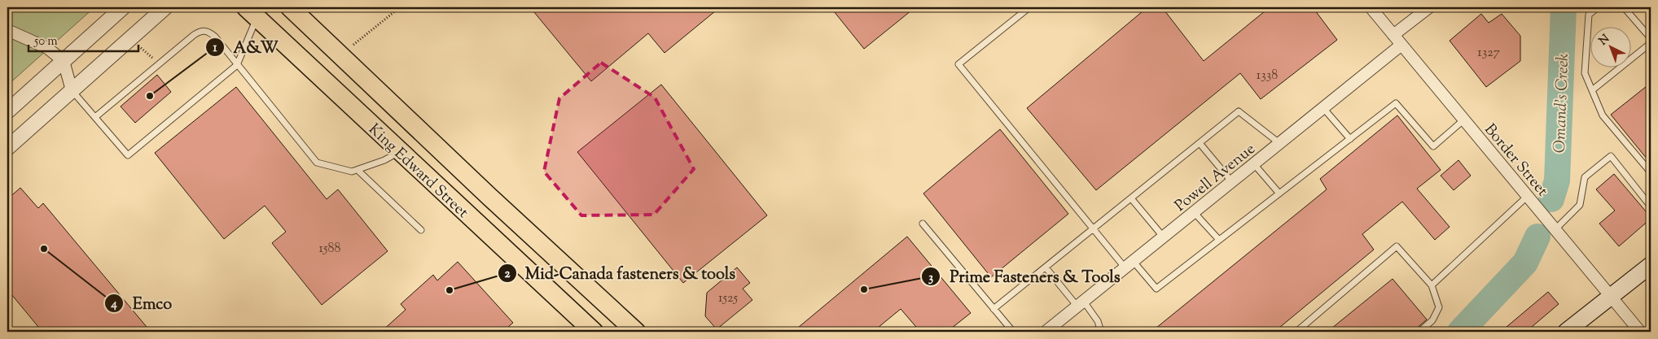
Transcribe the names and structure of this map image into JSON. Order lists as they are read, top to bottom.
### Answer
{
  "streets": {
    "main road": ["King Edward Street"],
    "street": ["Border Street", "Powell Avenue"]
  },
  "crossings": [
    ["Border Street", "Powell Avenue"]
  ],
  "water": ["Omand's Creek"],
  "places": [
    "A&W",
    "Emco",
    "Prime Fasteners & Tools",
    "Mid-Canada fasteners & tools"
  ],
  "house_numbers": [
    "1327",
    "1338",
    "1588",
    "1525"
  ],
  "scale_bar": "50 m",
  "north": "top left"
}
